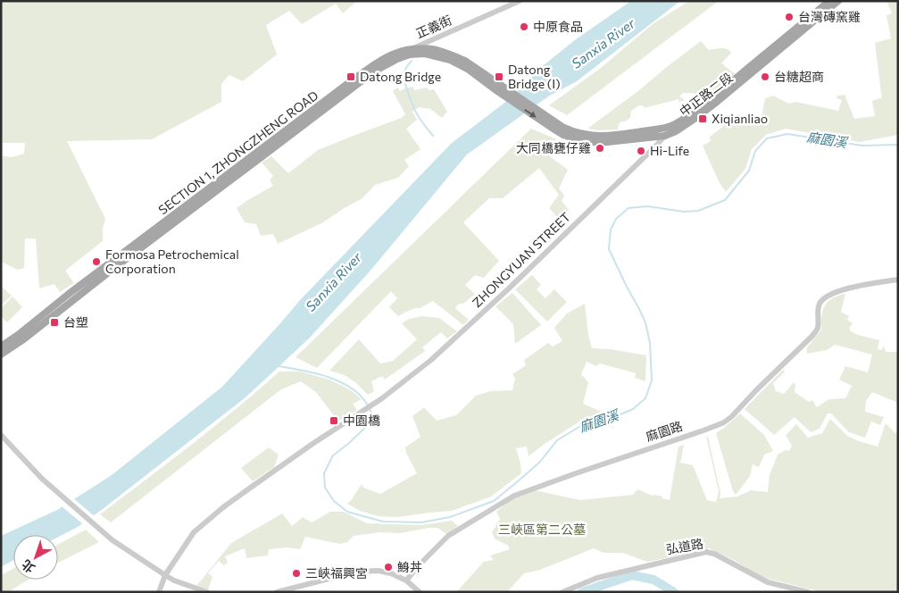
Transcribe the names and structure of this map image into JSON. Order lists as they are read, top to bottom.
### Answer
{
  "streets": {
    "main road": ["中正路二段", "SECTION 1, ZHONGZHENG ROAD"],
    "street": [
      "正義街",
      "ZHONGYUAN STREET",
      "麻園路",
      "弘道路"
    ]
  },
  "crossings": [
    ["正義街", "SECTION 1, ZHONGZHENG ROAD"],
    ["中正路二段", "SECTION 1, ZHONGZHENG ROAD"],
    ["中正路二段", "ZHONGYUAN STREET"]
  ],
  "water": ["Sanxia River", "麻園溪"],
  "parks": ["三峽區第二公墓"],
  "places": {
    "other": [
      "台灣磚窯雞",
      "中原食品",
      "台糖超商",
      "大同橋甕仔雞",
      "Hi-Life",
      "Formosa Petrochemical Corporation",
      "鯓丼",
      "三峽福興宮"
    ],
    "transit": [
      "Datong Bridge",
      "Datong Bridge (I)",
      "Xiqianliao",
      "台塑",
      "中園橋"
    ]
  },
  "north": "bottom left"
}
